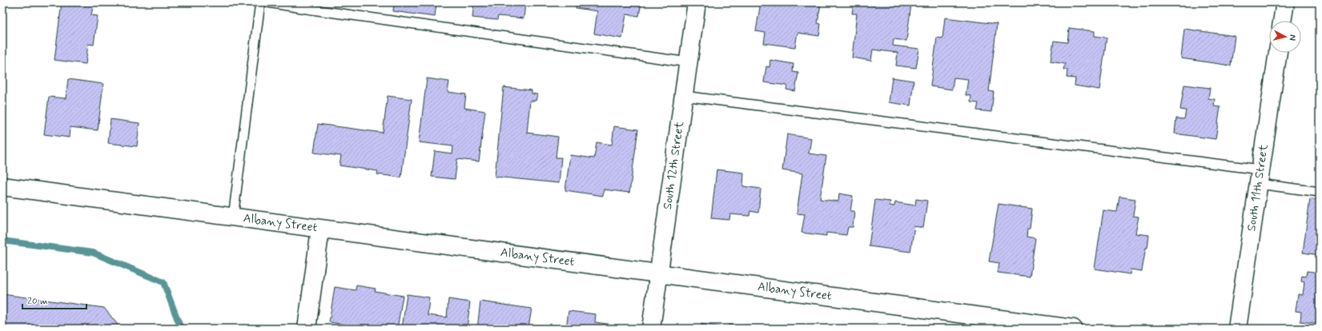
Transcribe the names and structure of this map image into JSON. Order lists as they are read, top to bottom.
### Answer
{
  "streets": {
    "street": ["South 12th Street", "South 11th Street", "Albany Street"]
  },
  "crossings": [
    ["South 12th Street", "Albany Street"]
  ],
  "scale_bar": "20 m",
  "north": "right"
}
